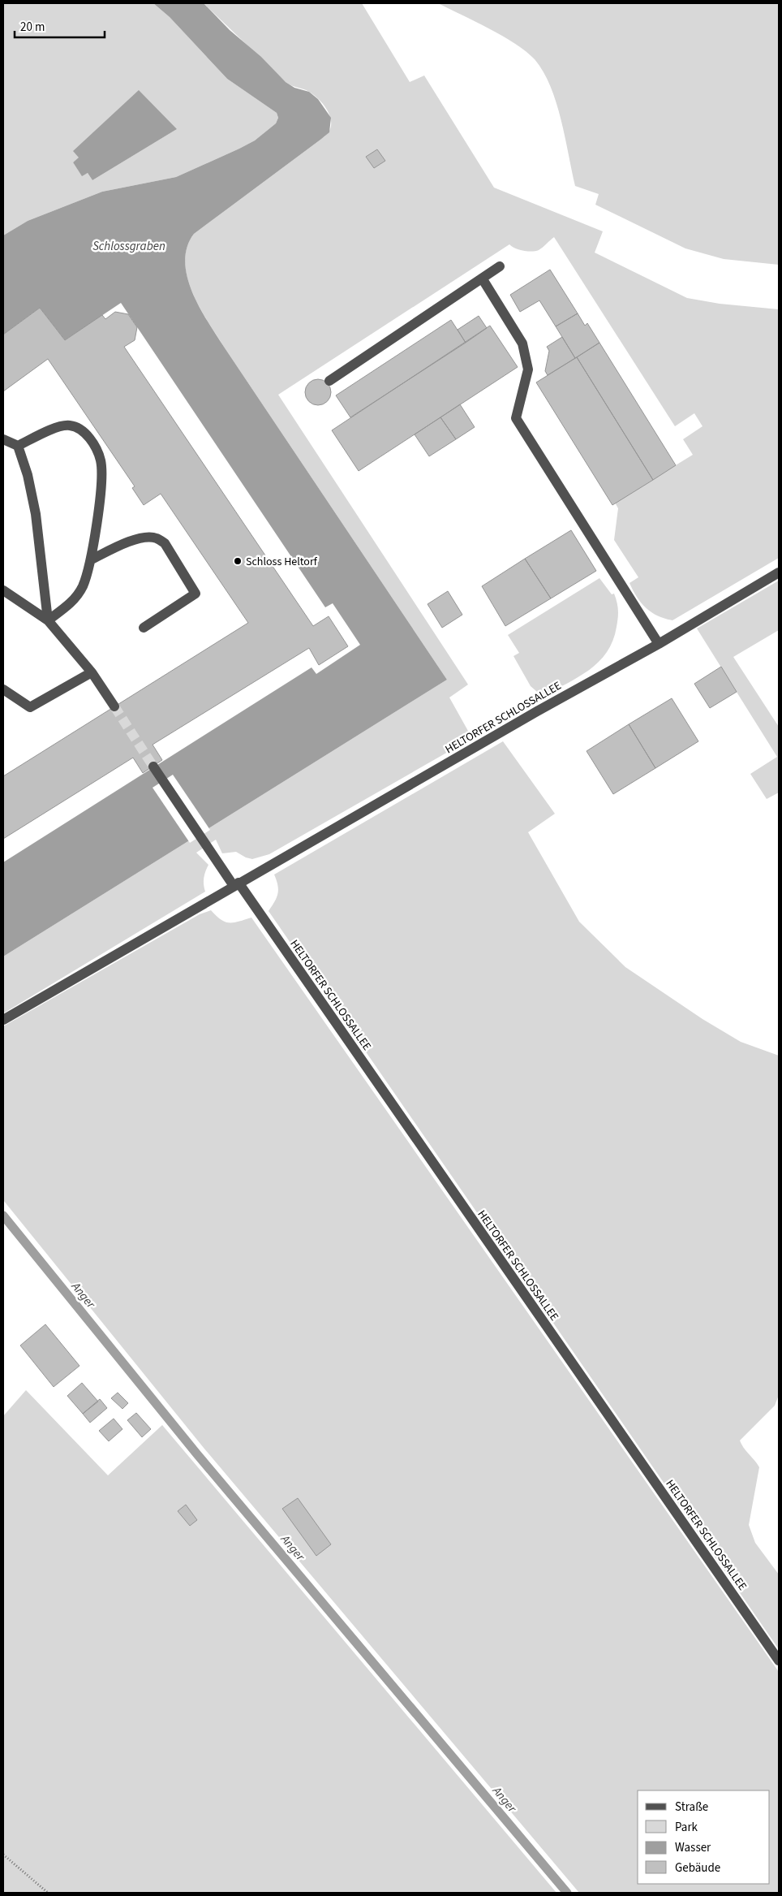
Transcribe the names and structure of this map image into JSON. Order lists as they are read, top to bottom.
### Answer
{
  "streets": {
    "street": ["HELTORFER SCHLOSSALLEE"]
  },
  "water": ["Schlossgraben", "Anger"],
  "places": ["Schloss Heltorf"],
  "legend": [
    "Straße",
    "Park",
    "Wasser",
    "Gebäude"
  ],
  "scale_bar": "20 m"
}
